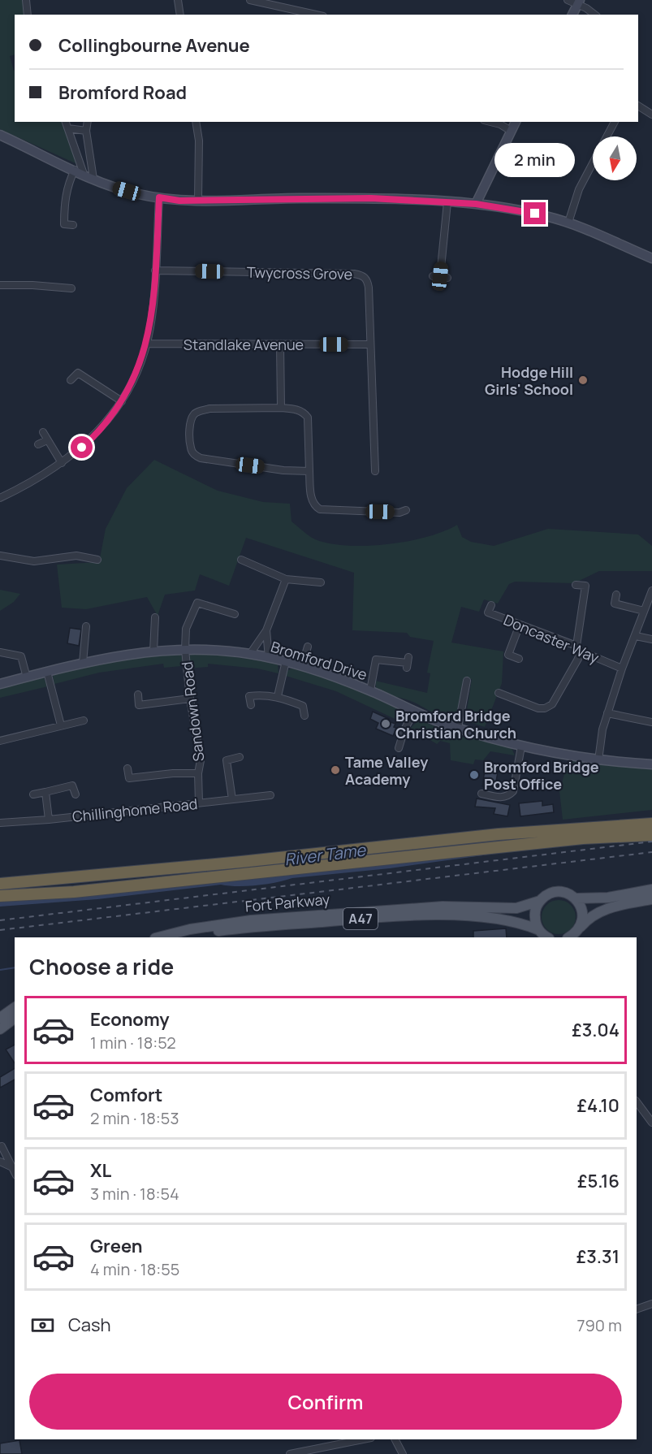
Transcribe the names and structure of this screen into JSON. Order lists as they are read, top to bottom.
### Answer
{
  "streets": {
    "main road": ["Fort Parkway", "A47"],
    "street": [
      "Twycross Grove",
      "Standlake Avenue",
      "Doncaster Way",
      "Bromford Drive",
      "Sandown Road",
      "Chillinghome Road"
    ]
  },
  "crossings": [
    ["Twycross Grove", "Standlake Avenue"],
    ["Bromford Drive", "Sandown Road"],
    ["Sandown Road", "Chillinghome Road"]
  ],
  "water": ["River Tame"],
  "places": [
    "Hodge Hill Girls' School",
    "Bromford Bridge Christian Church",
    "Tame Valley Academy",
    "Bromford Bridge Post Office"
  ],
  "north": "bottom",
  "page": {
    "banner": ["Collingbourne Avenue", "Bromford Road"],
    "bubble": "2 min",
    "heading": "Choose a ride",
    "list": [
      {
        "name": "Economy",
        "note": "1 min · 18:52",
        "value": "£3.04"
      },
      {
        "name": "Comfort",
        "note": "2 min · 18:53",
        "value": "£4.10"
      },
      {
        "name": "XL",
        "note": "3 min · 18:54",
        "value": "£5.16"
      },
      {
        "name": "Green",
        "note": "4 min · 18:55",
        "value": "£3.31"
      }
    ],
    "pay": ["Cash", "790 m"],
    "buttons": "Confirm"
  }
}
